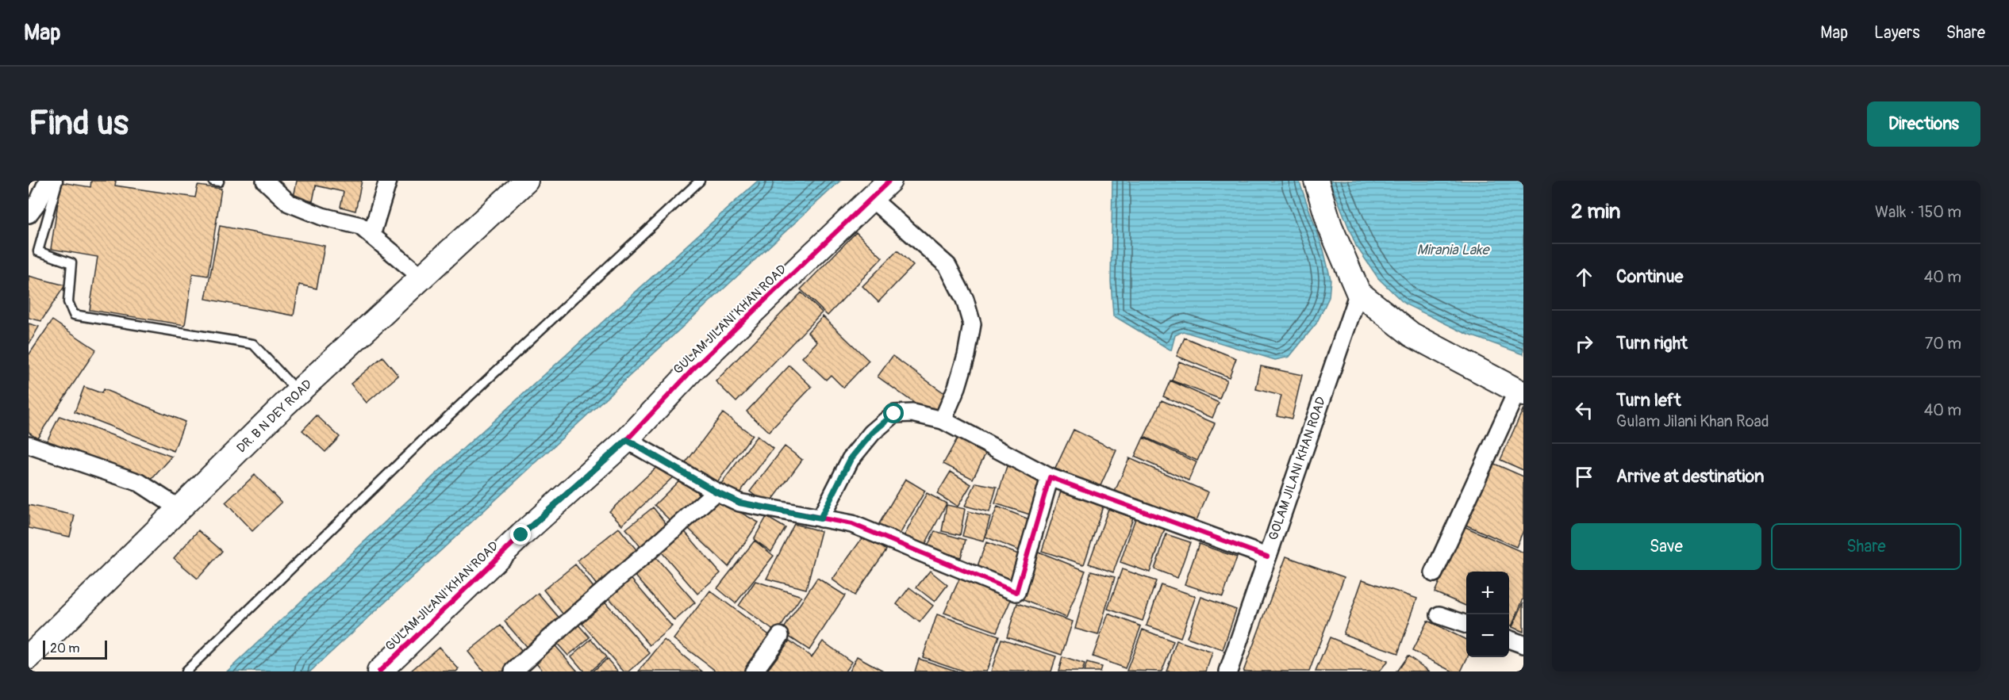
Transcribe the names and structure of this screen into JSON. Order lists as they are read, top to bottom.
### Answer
{
  "streets": {
    "street": ["GULAM JILANI KHAN ROAD", "DR. B N DEY ROAD", "GOLAM JILANI KHAN ROAD"]
  },
  "water": ["Mirania Lake"],
  "scale_bar": "20 m",
  "page": {
    "header": "Map",
    "nav": ["Map", "Layers", "Share"],
    "buttons": [
      "Directions",
      ["Save", "Share"]
    ],
    "title": "Find us",
    "heading": ["2 min", "Walk · 150 m"],
    "list": [
      ["Continue", "40 m"],
      ["Turn right", "70 m"],
      ["Turn left", "Gulam Jilani Khan Road", "40 m"],
      "Arrive at destination"
    ],
    "map_buttons": ["+", "−"],
    "scale": "20 m"
  }
}
